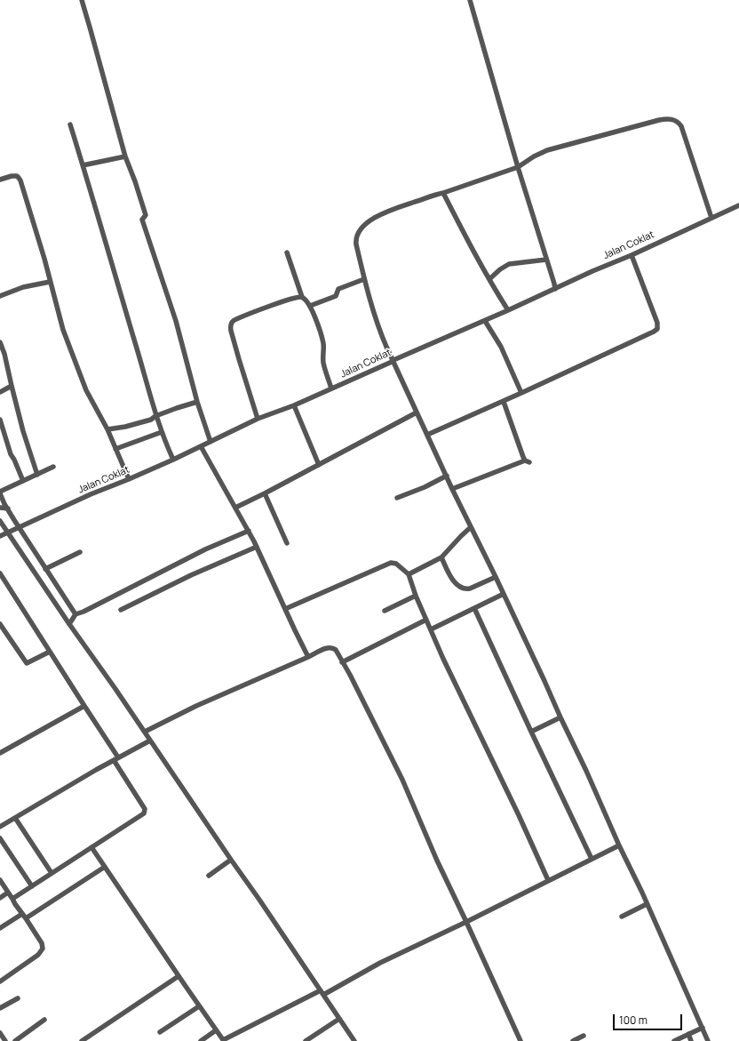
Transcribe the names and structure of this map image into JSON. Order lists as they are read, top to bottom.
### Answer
{
  "streets": {
    "street": ["Jalan Coklat"]
  },
  "scale_bar": "100 m"
}
